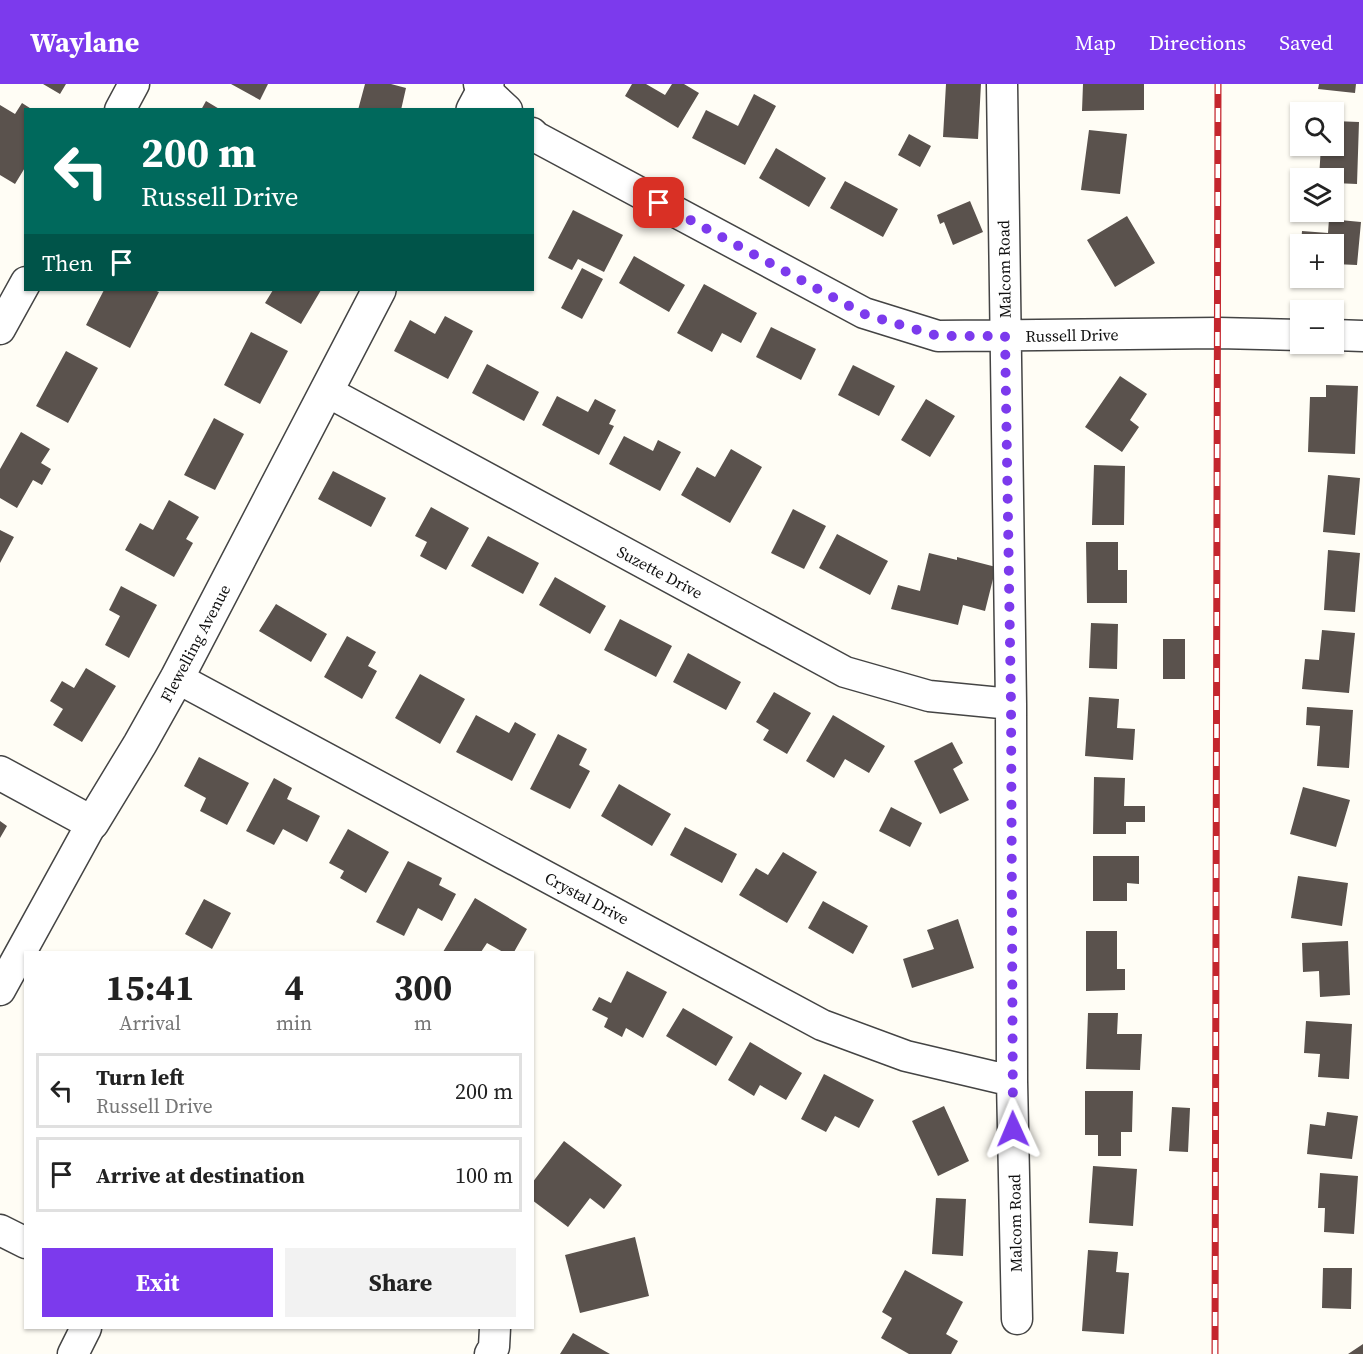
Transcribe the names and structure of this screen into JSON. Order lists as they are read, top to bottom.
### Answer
{
  "streets": {
    "street": [
      "Malcom Road",
      "Russell Drive",
      "Suzette Drive",
      "Flewelling Avenue",
      "Crystal Drive"
    ]
  },
  "crossings": [
    ["Malcom Road", "Russell Drive"],
    ["Malcom Road", "Suzette Drive"],
    ["Malcom Road", "Crystal Drive"],
    ["Suzette Drive", "Flewelling Avenue"],
    ["Flewelling Avenue", "Crystal Drive"]
  ],
  "page": {
    "header": "Waylane",
    "nav": ["Map", "Directions", "Saved"],
    "map_buttons": ["+", "−"],
    "turn": ["200 m", "Russell Drive"],
    "then": "Then",
    "eta": [
      "15:41",
      "Arrival",
      "4",
      "min",
      "300",
      "m"
    ],
    "list": [
      {
        "name": "Turn left",
        "note": "Russell Drive",
        "value": "200 m"
      },
      {
        "name": "Arrive at destination",
        "value": "100 m"
      }
    ],
    "buttons": ["Exit", "Share"]
  }
}
